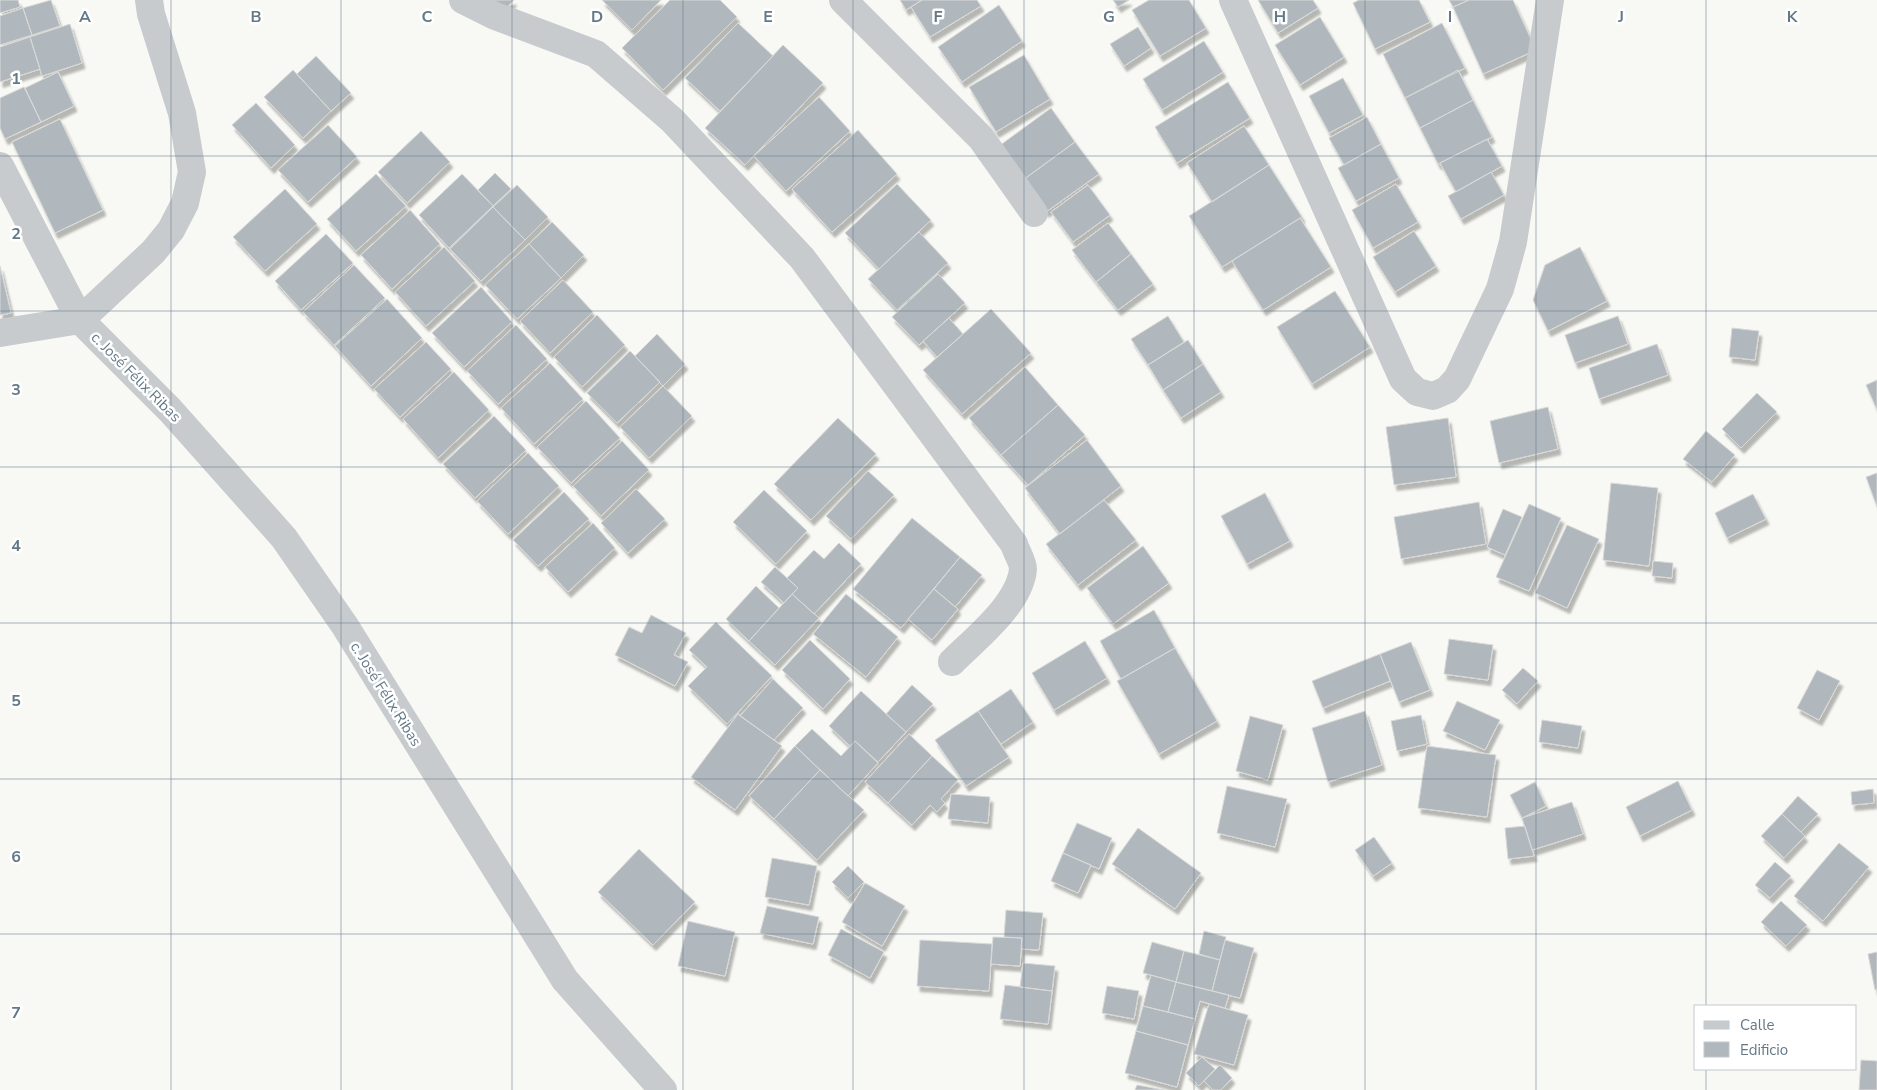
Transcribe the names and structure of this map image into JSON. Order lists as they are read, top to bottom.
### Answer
{
  "streets": {
    "street": ["c. José Félix Ribas"]
  },
  "legend": ["Calle", "Edificio"],
  "grid": {
    "columns": [
      "A",
      "B",
      "C",
      "D",
      "E",
      "F",
      "G",
      "H",
      "I",
      "J",
      "K"
    ],
    "rows": [
      "1",
      "2",
      "3",
      "4",
      "5",
      "6",
      "7"
    ]
  }
}
